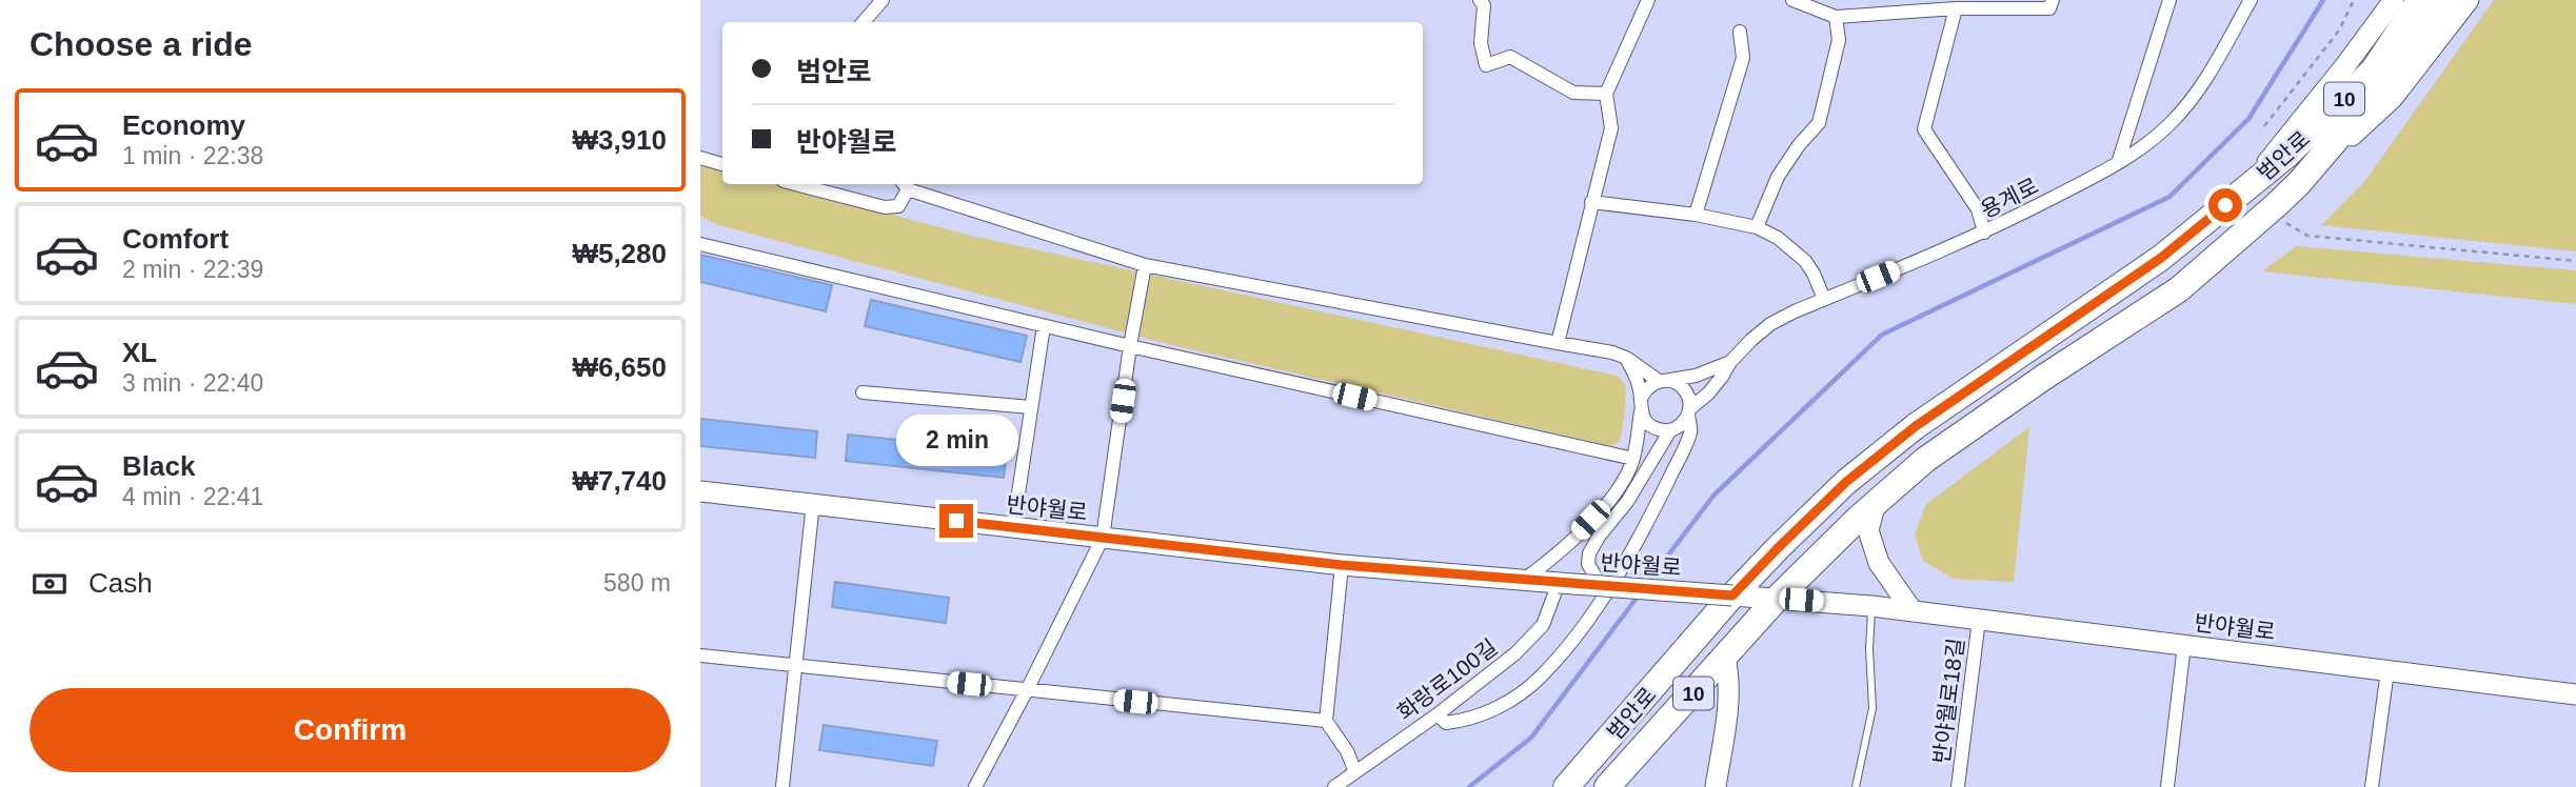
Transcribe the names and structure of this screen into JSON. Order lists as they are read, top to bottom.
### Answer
{
  "streets": {
    "highway": ["10", "범안로"],
    "main road": ["반야월로"],
    "street": ["용계로", "화랑로100길", "반야월로18길"]
  },
  "crossings": [
    ["범안로", "반야월로"],
    ["반야월로", "화랑로100길"],
    ["반야월로", "반야월로18길"]
  ],
  "page": {
    "heading": "Choose a ride",
    "banner": ["범안로", "반야월로"],
    "list": [
      {
        "name": "Economy",
        "note": "1 min · 22:38",
        "value": "₩3,910"
      },
      {
        "name": "Comfort",
        "note": "2 min · 22:39",
        "value": "₩5,280"
      },
      {
        "name": "XL",
        "note": "3 min · 22:40",
        "value": "₩6,650"
      },
      {
        "name": "Black",
        "note": "4 min · 22:41",
        "value": "₩7,740"
      }
    ],
    "bubble": "2 min",
    "pay": ["Cash", "580 m"],
    "buttons": "Confirm"
  }
}
